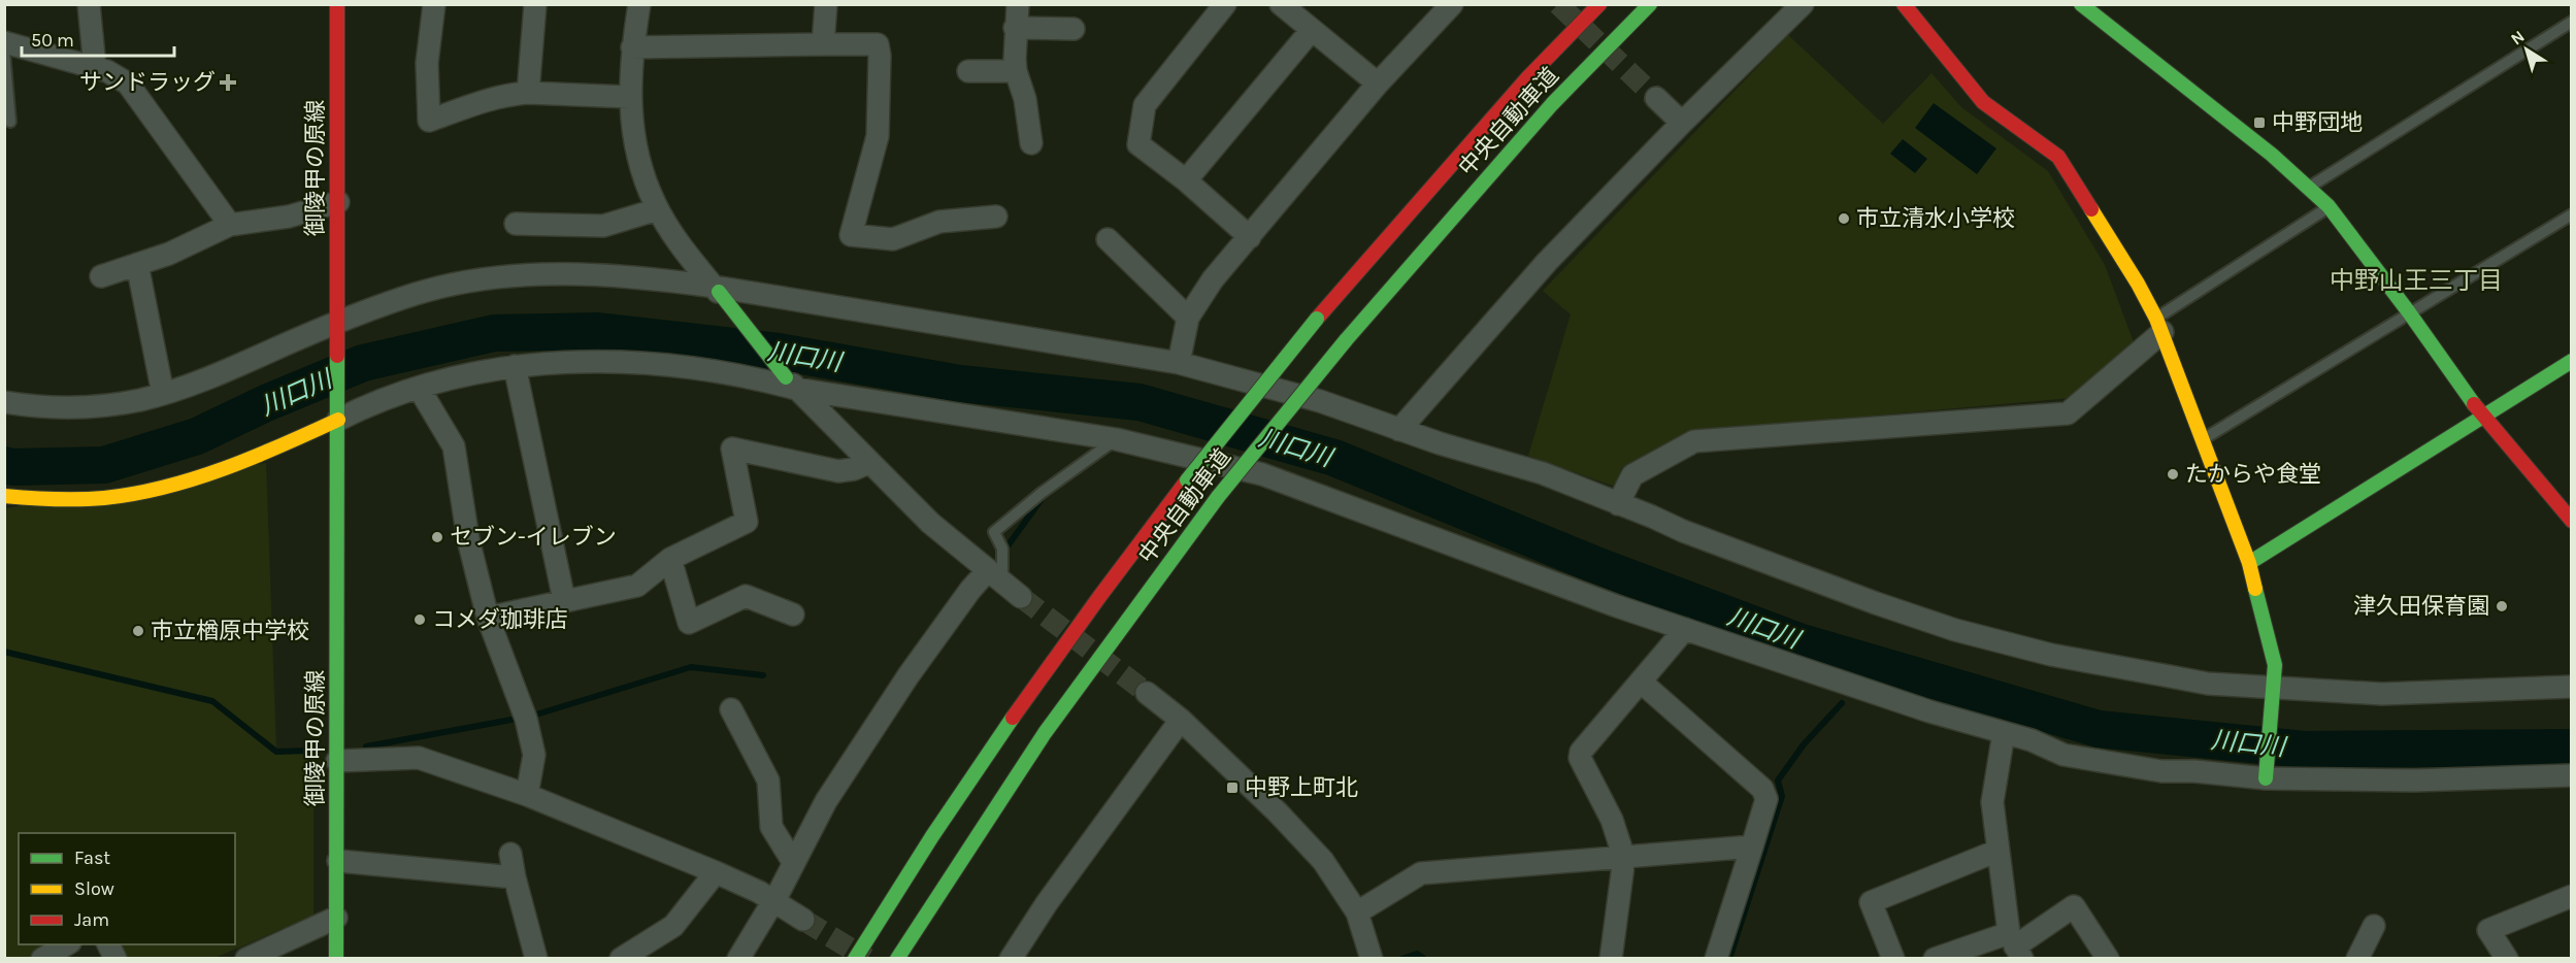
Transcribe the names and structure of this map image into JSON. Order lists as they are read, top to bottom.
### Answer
{
  "streets": {
    "main road": ["中央自動車道", "御陵甲の原線"]
  },
  "districts": ["中野山王三丁目"],
  "water": ["川口川"],
  "places": {
    "health": ["サンドラッグ"],
    "transit": ["中野団地", "中野上町北"],
    "other": [
      "市立清水小学校",
      "たからや食堂",
      "セブン-イレブン",
      "津久田保育園",
      "コメダ珈琲店",
      "市立楢原中学校"
    ]
  },
  "legend": ["Fast", "Slow", "Jam"],
  "scale_bar": "50 m",
  "north": "top left"
}
